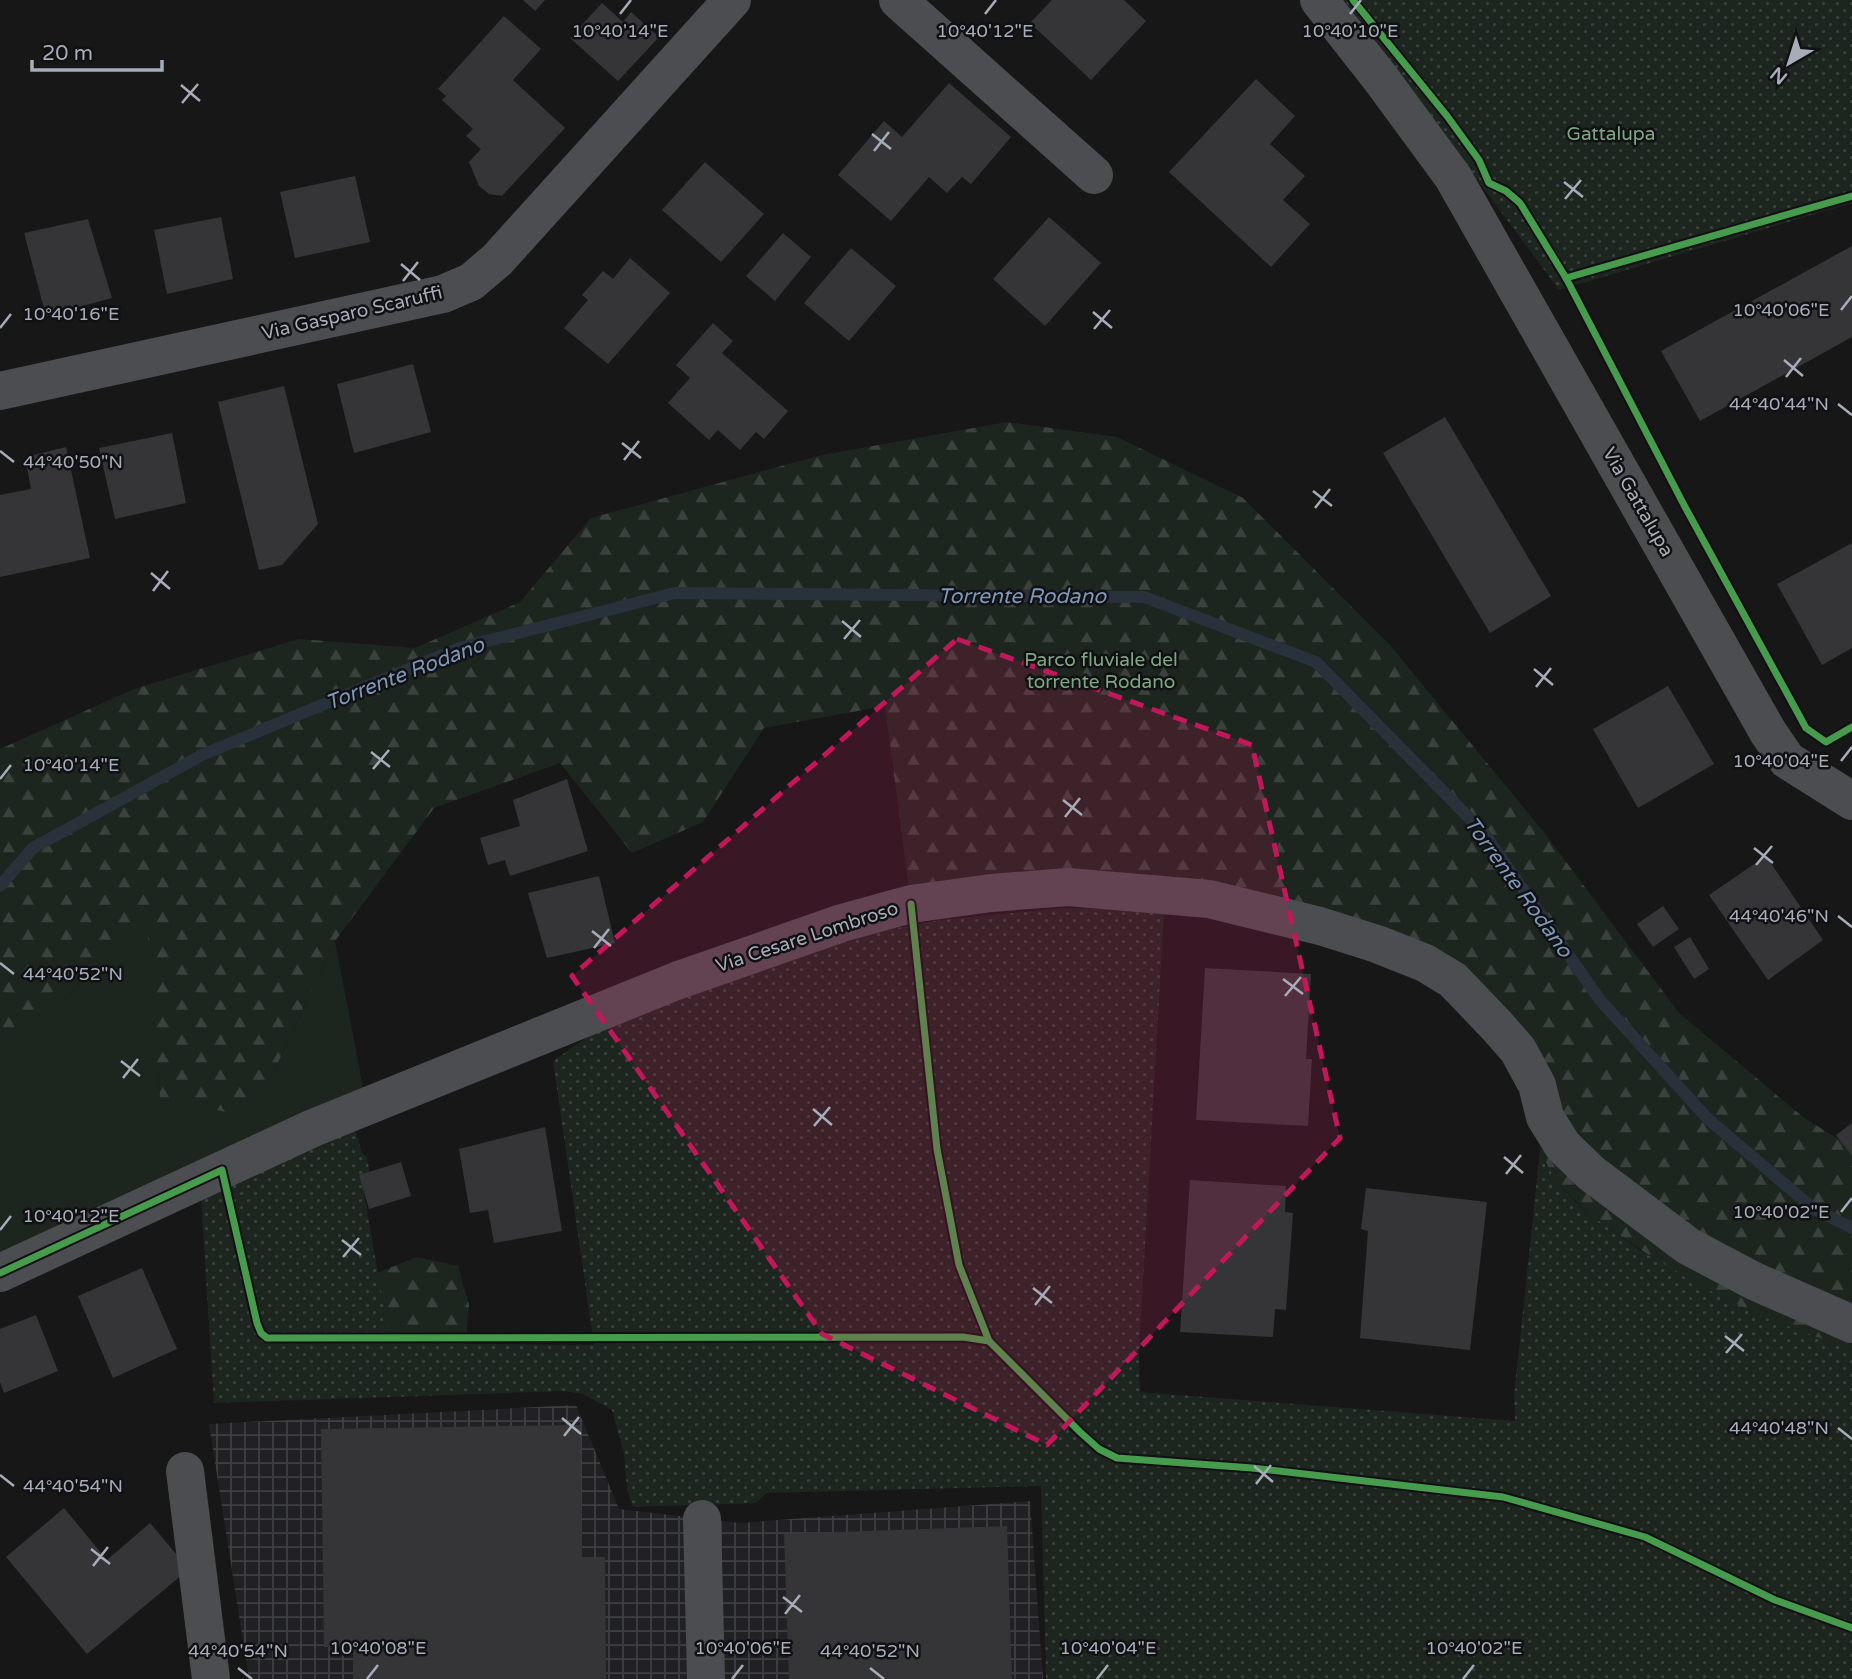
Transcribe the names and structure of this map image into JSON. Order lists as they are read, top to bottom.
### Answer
{
  "streets": {
    "street": ["Via Gasparo Scaruffi", "Via Gattalupa", "Via Cesare Lombroso"]
  },
  "water": ["Torrente Rodano"],
  "parks": ["Gattalupa", "Parco fluviale del torrente Rodano"],
  "scale_bar": "20 m",
  "north": "bottom left",
  "coordinates": [
    "10°40'14\"E",
    "10°40'12\"E",
    "10°40'10\"E",
    "10°40'06\"E",
    "10°40'16\"E",
    "44°40'44\"N",
    "44°40'50\"N",
    "10°40'04\"E",
    "44°40'46\"N",
    "44°40'52\"N",
    "10°40'02\"E",
    "44°40'48\"N",
    "44°40'54\"N",
    "10°40'08\"E"
  ]
}
